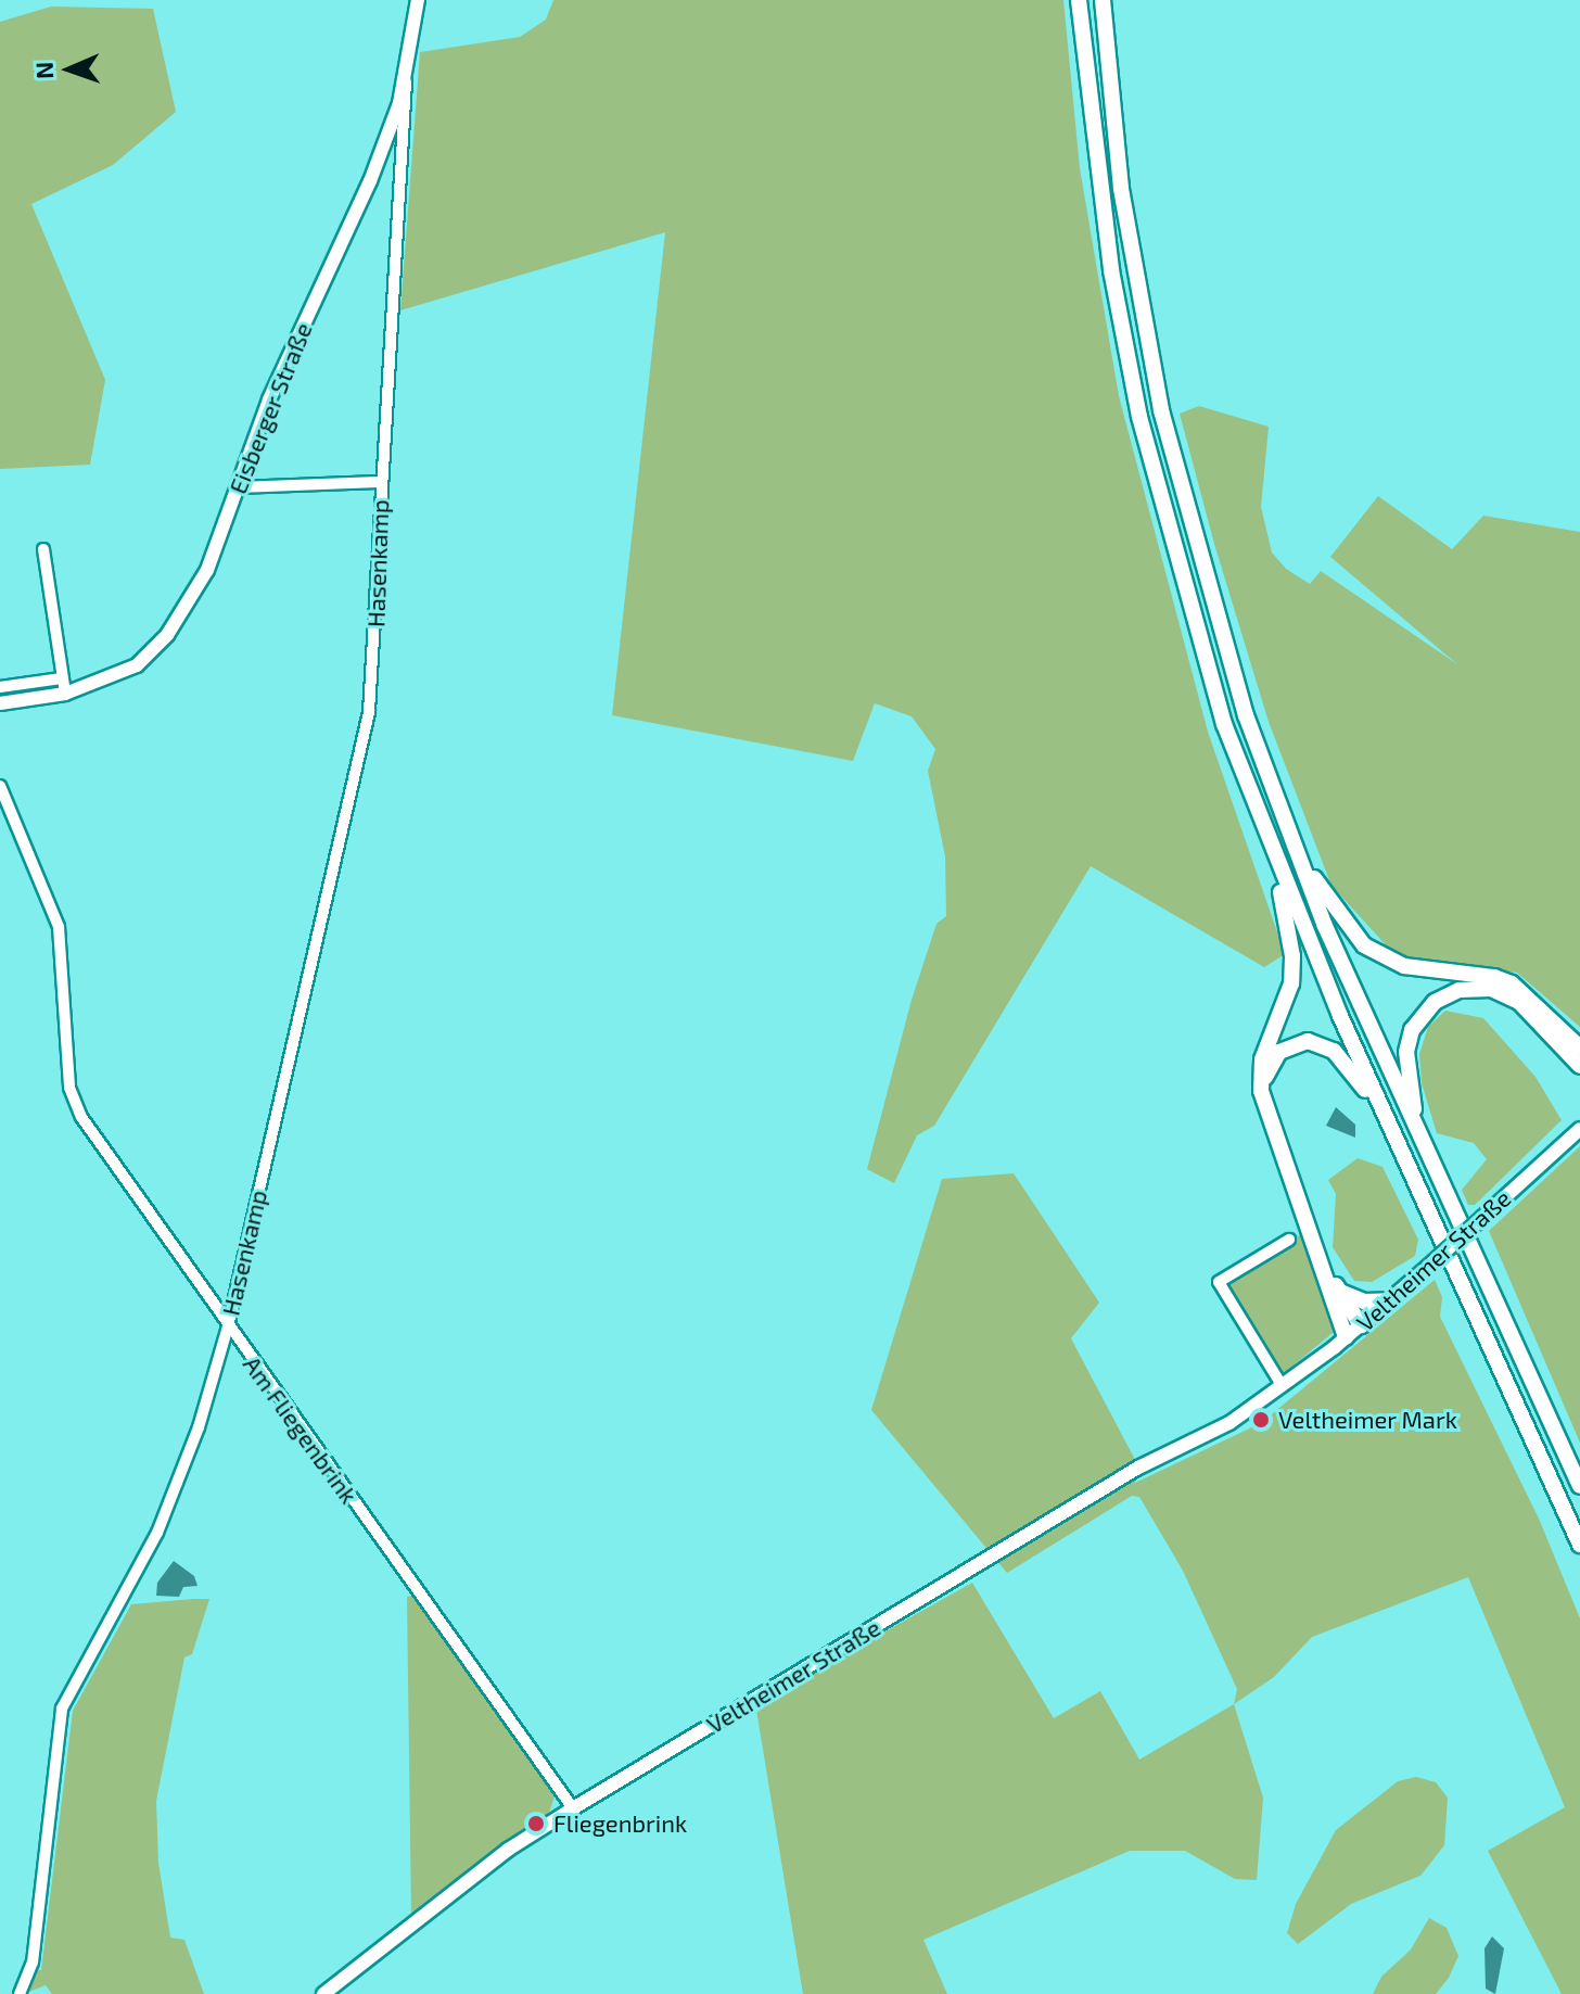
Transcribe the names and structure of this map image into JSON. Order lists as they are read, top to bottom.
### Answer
{
  "streets": {
    "main road": ["Eisberger Straße", "Veltheimer Straße"],
    "street": ["Hasenkamp", "Am Fliegenbrink"]
  },
  "crossings": [
    ["Eisberger Straße", "Hasenkamp"],
    ["Hasenkamp", "Am Fliegenbrink"],
    ["Veltheimer Straße", "Am Fliegenbrink"]
  ],
  "places": ["Veltheimer Mark", "Fliegenbrink"],
  "north": "left"
}
